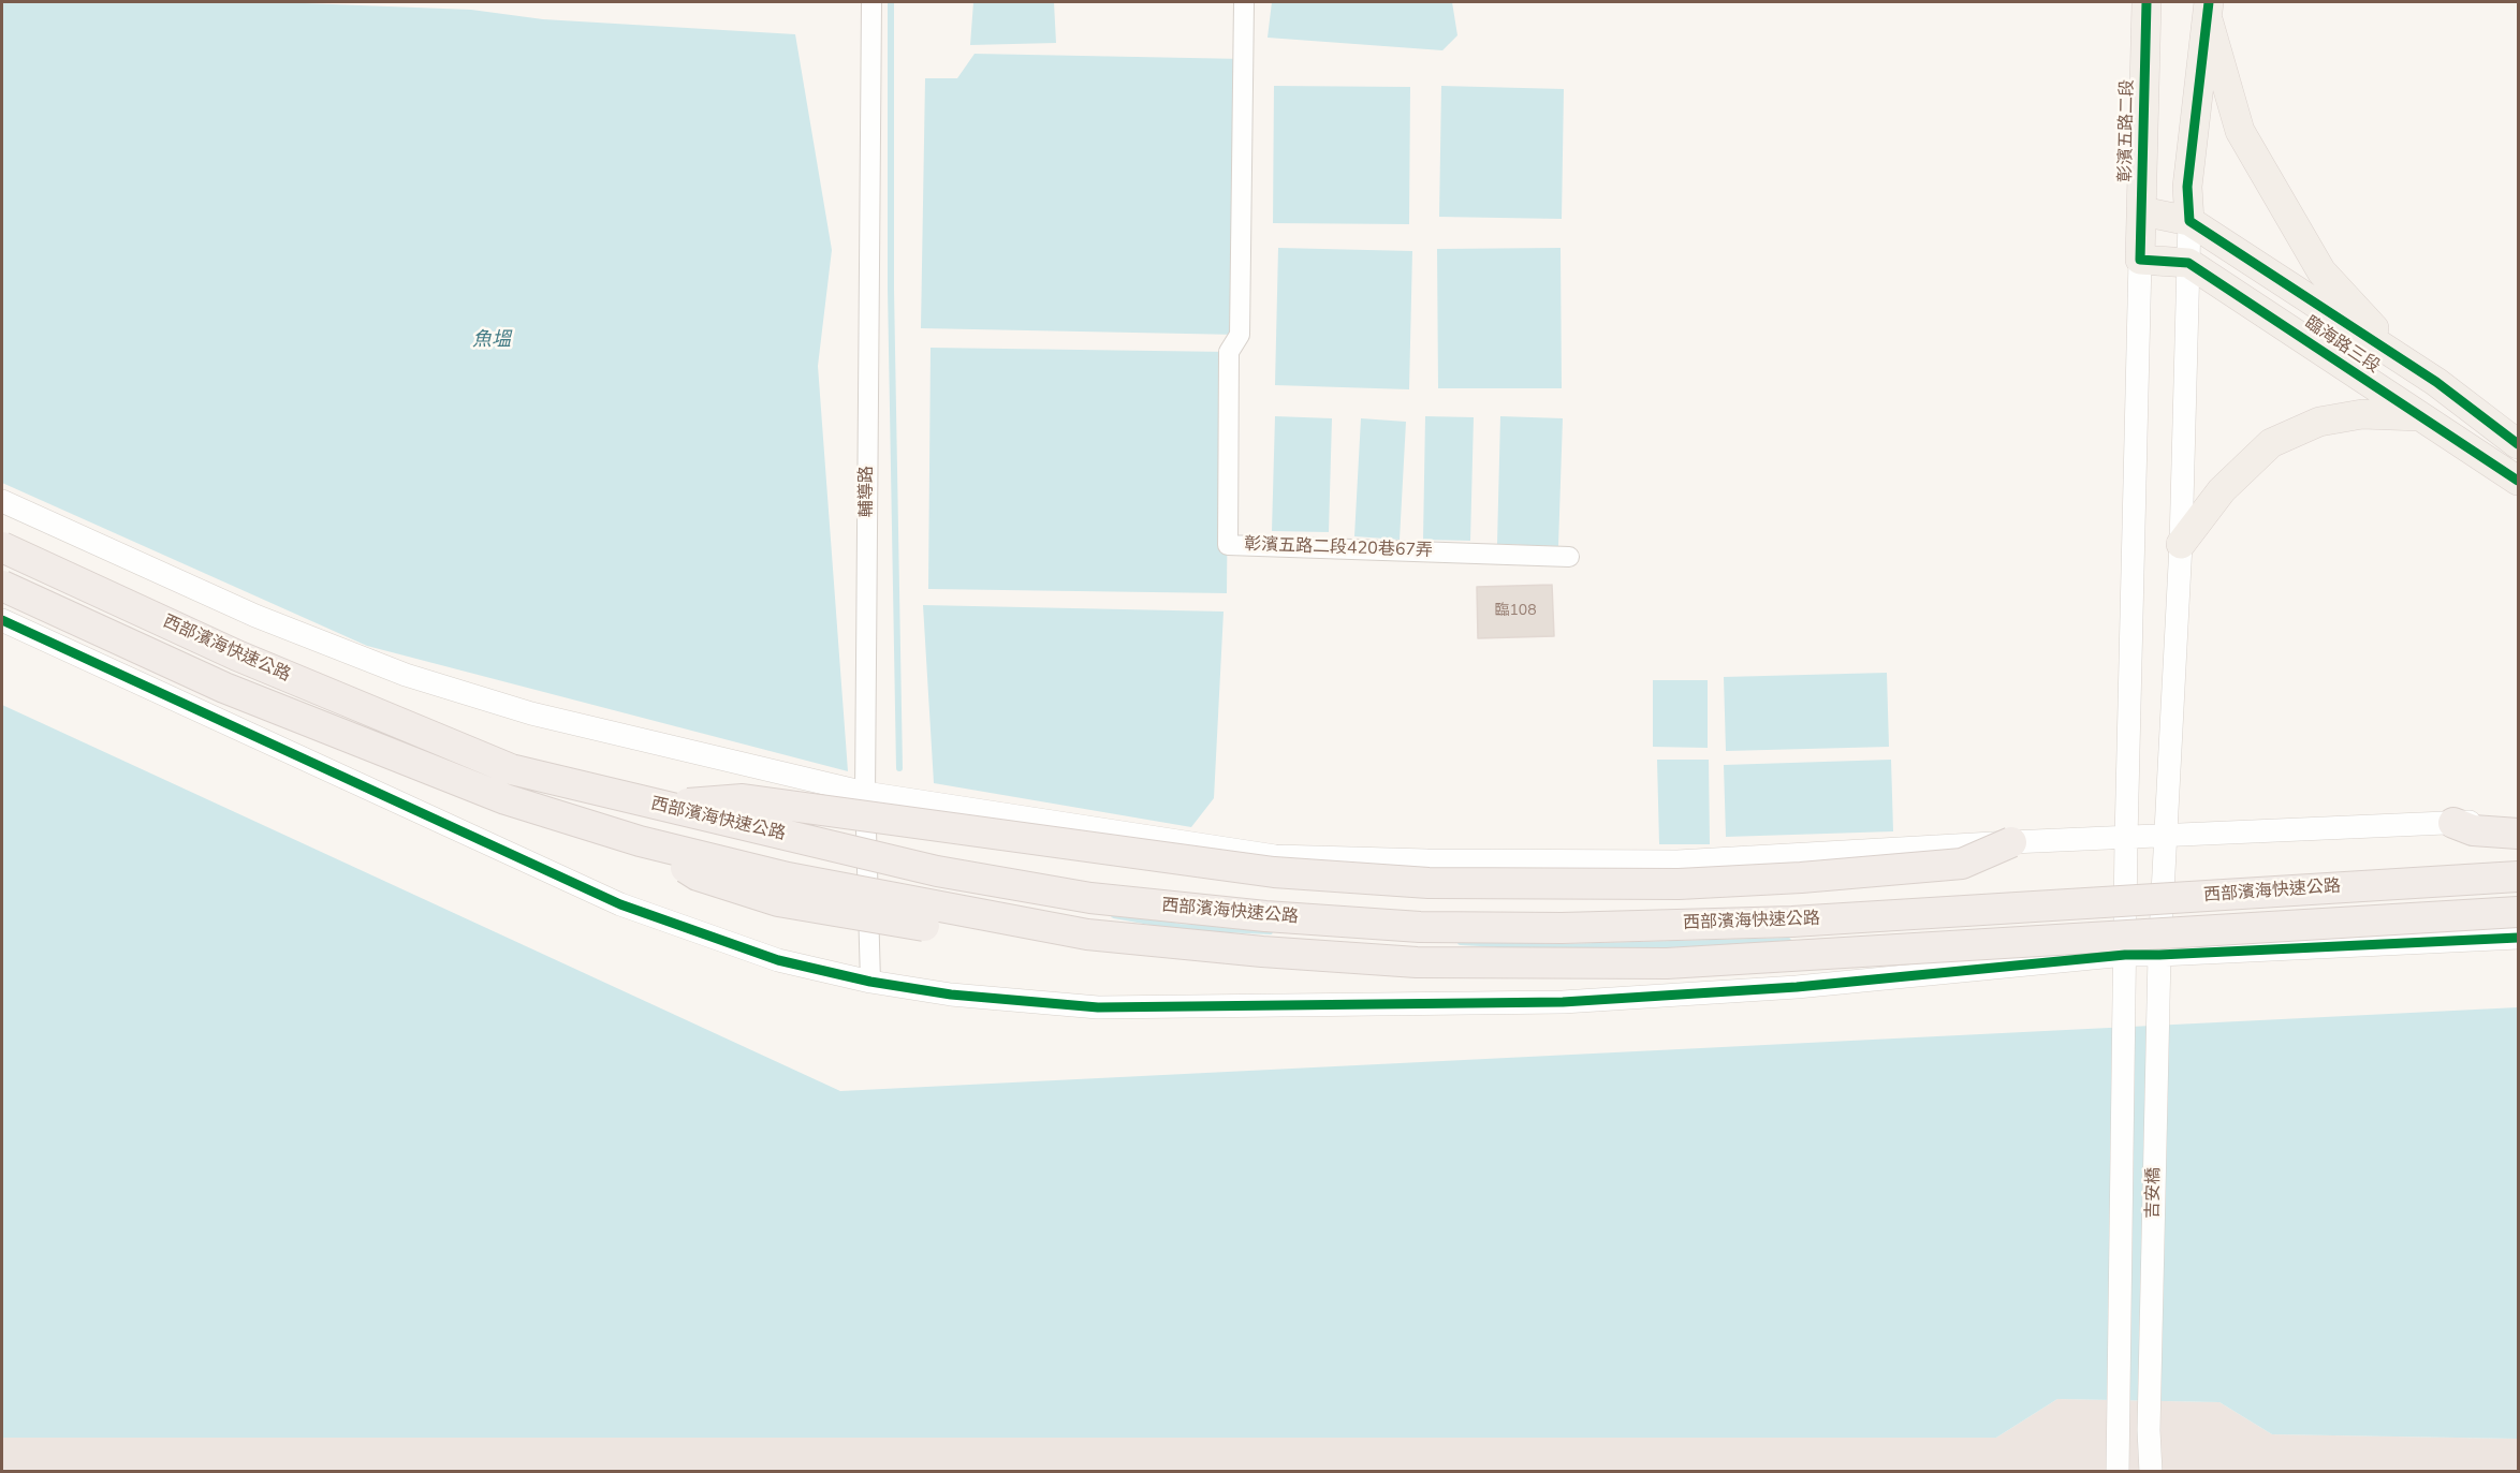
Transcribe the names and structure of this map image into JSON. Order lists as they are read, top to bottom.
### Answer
{
  "streets": {
    "highway": ["西部濱海快速公路"],
    "main road": ["彰濱五路二段", "臨海路三段"],
    "street": ["輔導路", "彰濱五路二段420巷67弄", "吉安橋"]
  },
  "crossings": [
    ["彰濱五路二段", "臨海路三段"],
    ["彰濱五路二段", "吉安橋"],
    ["臨海路三段", "吉安橋"]
  ],
  "water": ["魚塭"],
  "house_numbers": ["臨108"]
}
